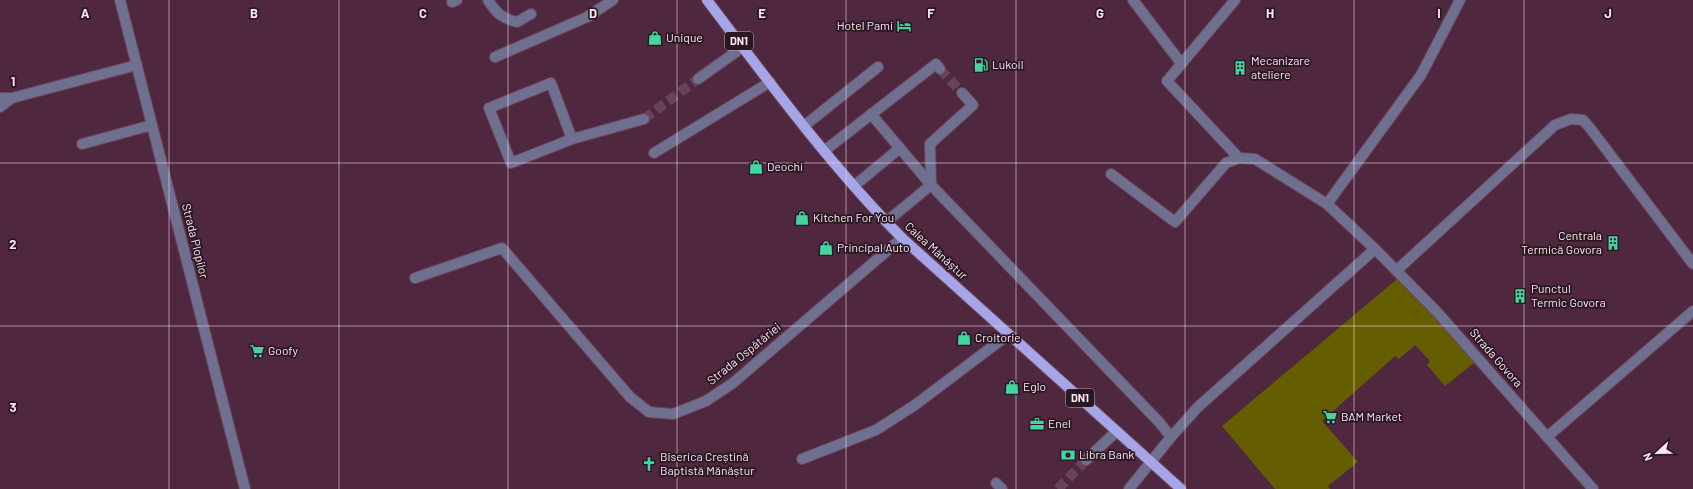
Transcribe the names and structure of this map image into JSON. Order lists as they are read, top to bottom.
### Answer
{
  "streets": {
    "main road": ["DN1", "Calea Mănăștur"],
    "street": ["Strada Plopilor", "Strada Ospătăriei", "Strada Govora"]
  },
  "crossings": [
    ["Calea Mănăștur", "Strada Ospătăriei"]
  ],
  "places": {
    "hotel": ["Hotel Pami"],
    "shop": [
      "Unique",
      "Deochi",
      "Kitchen For You",
      "Principal Auto",
      "Croitorie",
      "Eglo"
    ],
    "fuel station": ["Lukoil"],
    "building": ["Mecanizare ateliere", "Centrala Termică Govora", "Punctul Termic Govora"],
    "supermarket": ["Goofy", "BAM Market"],
    "office": ["Enel"],
    "bank": ["Libra Bank"],
    "church": ["Biserica Creștină Baptistă Mănăștur"]
  },
  "north": "left",
  "grid": {
    "columns": [
      "A",
      "B",
      "C",
      "D",
      "E",
      "F",
      "G",
      "H",
      "I",
      "J"
    ],
    "rows": ["1", "2", "3"]
  }
}
